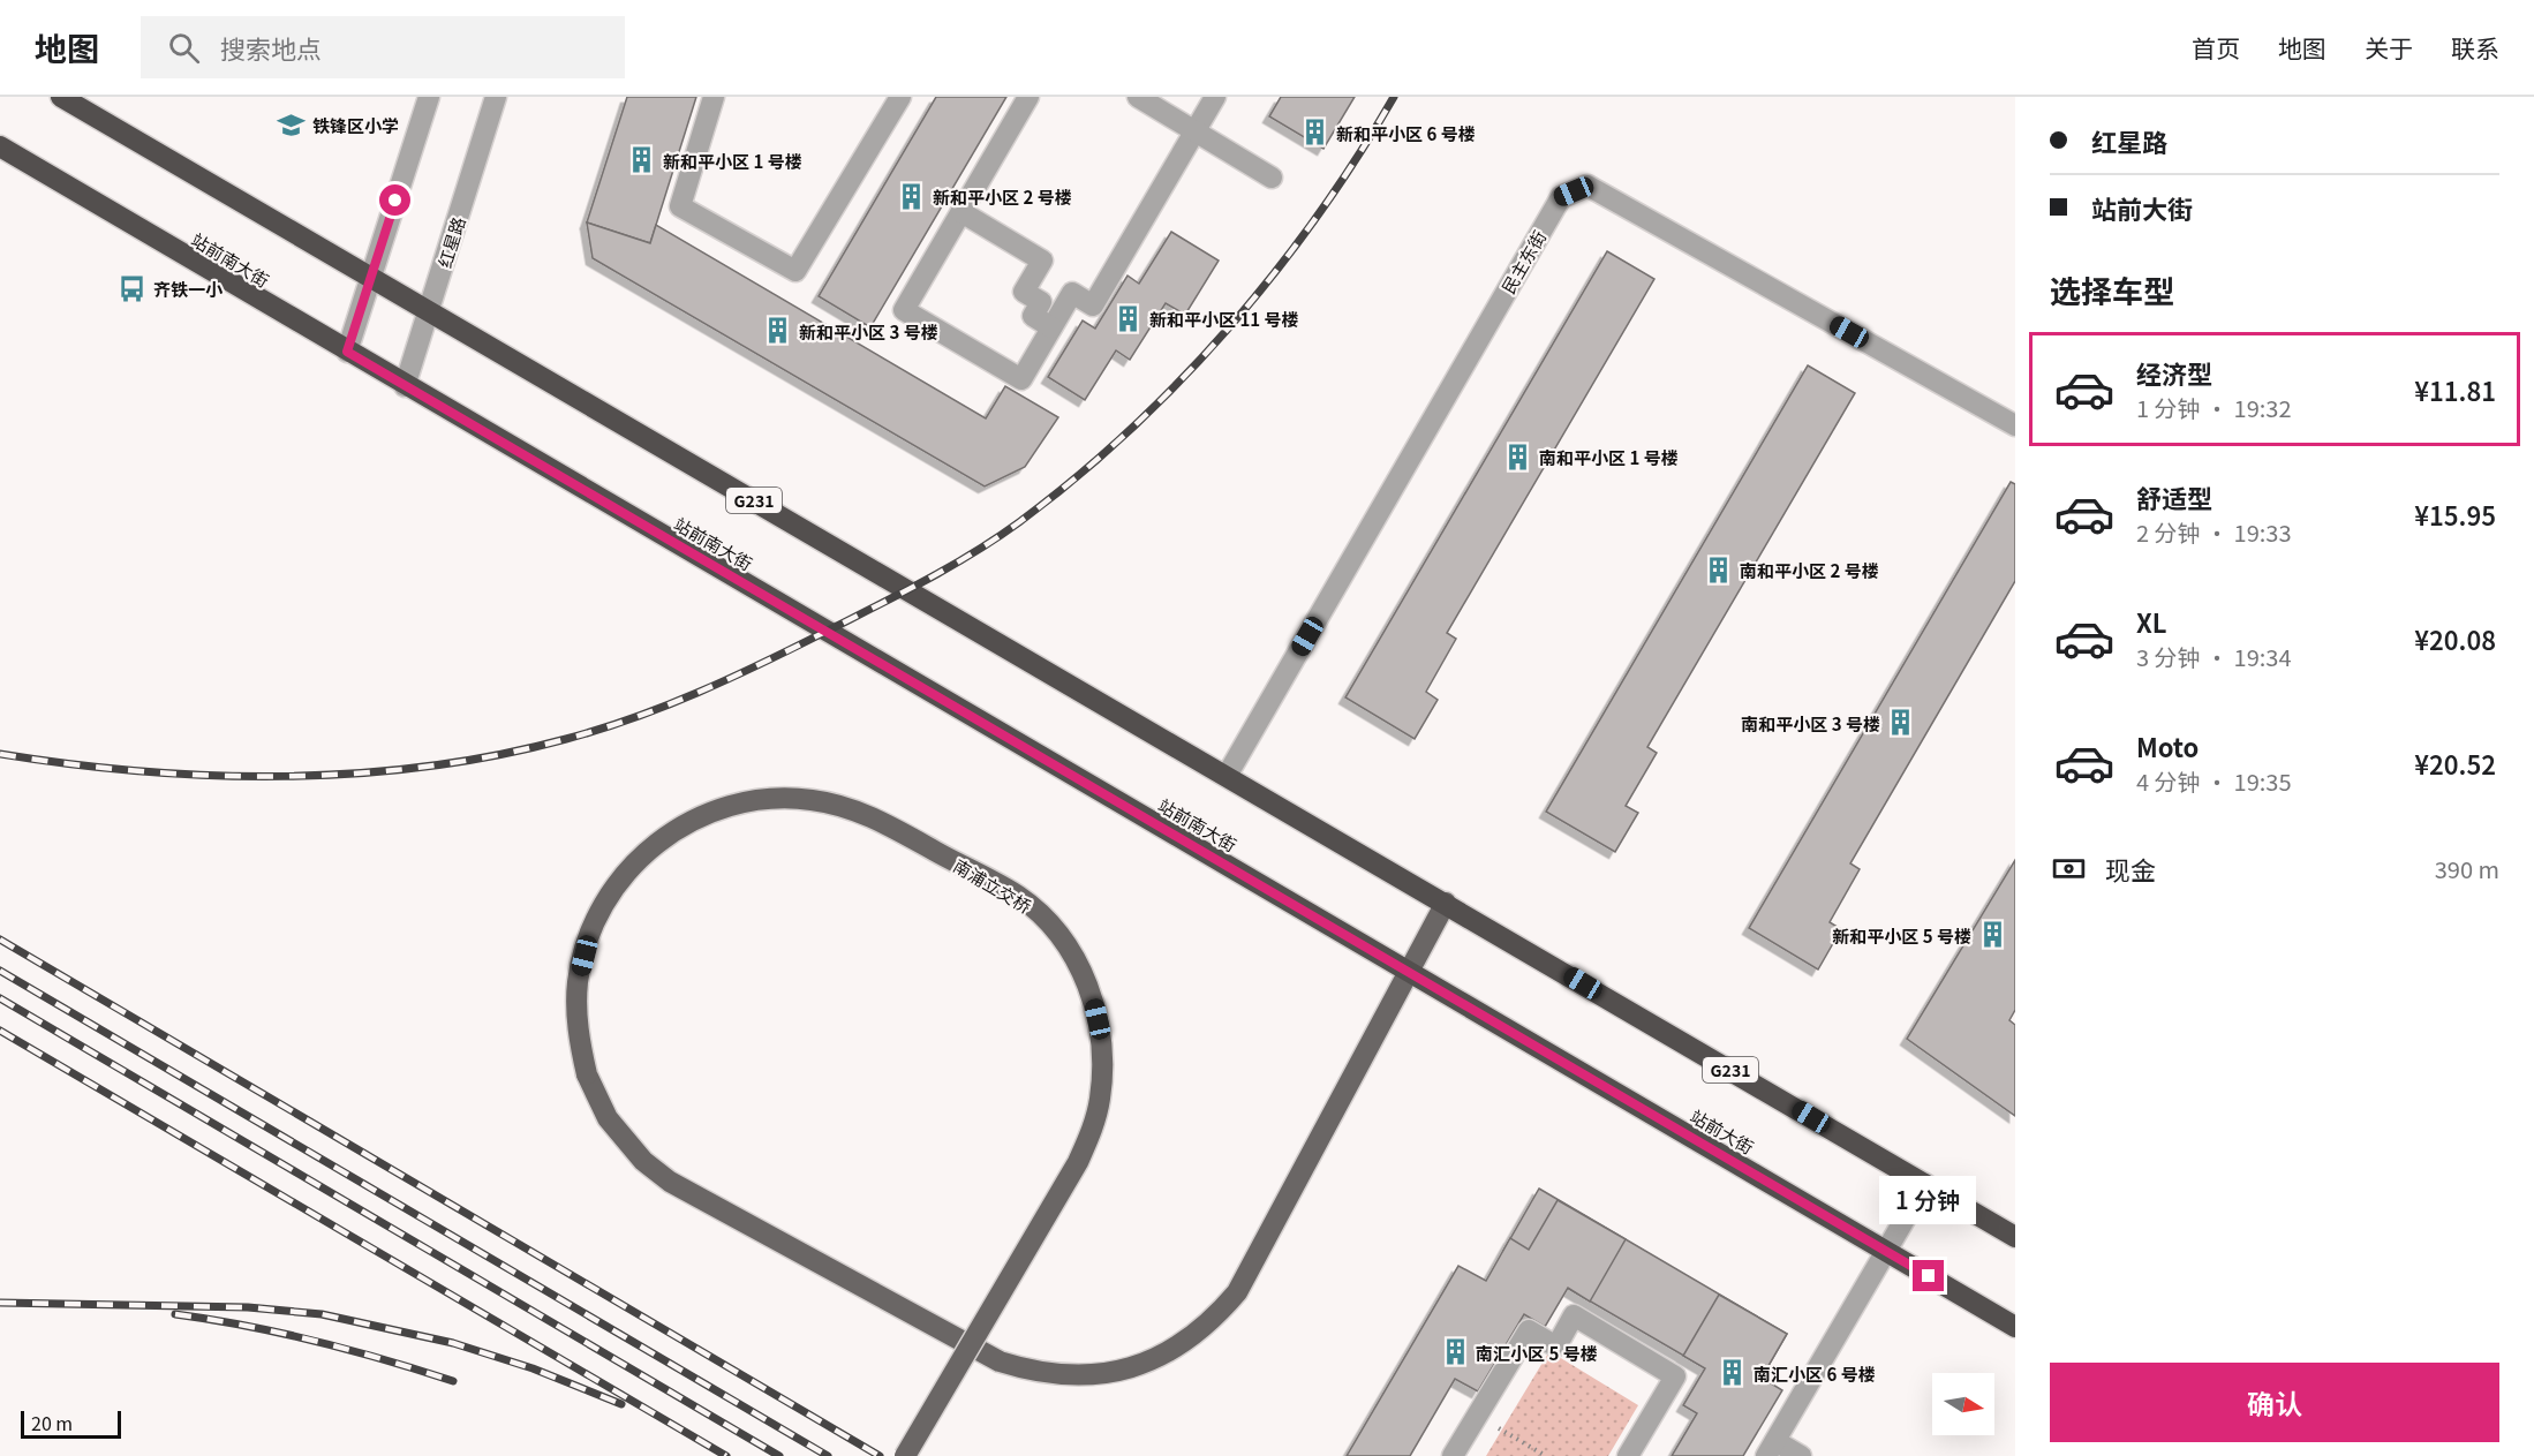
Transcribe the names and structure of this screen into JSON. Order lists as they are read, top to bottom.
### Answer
{
  "streets": {
    "highway": ["站前南大街", "G231", "站前大街"],
    "main road": ["南浦立交桥"],
    "street": ["红星路", "民主东街"]
  },
  "crossings": [
    ["红星路", "站前南大街"],
    ["红星路", "G231"],
    ["站前南大街", "南浦立交桥"],
    ["站前南大街", "站前大街"],
    ["民主东街", "G231"],
    ["G231", "南浦立交桥"],
    ["南浦立交桥", "站前大街"]
  ],
  "places": {
    "school or university": ["铁锋区小学"],
    "building": [
      "新和平小区 6 号楼",
      "新和平小区 1 号楼",
      "新和平小区 2 号楼",
      "新和平小区 11 号楼",
      "新和平小区 3 号楼",
      "南和平小区 1 号楼",
      "南和平小区 2 号楼",
      "南和平小区 3 号楼",
      "新和平小区 5 号楼",
      "南汇小区 5 号楼",
      "南汇小区 6 号楼"
    ],
    "bus stop": ["齐铁一小"]
  },
  "scale_bar": "20 m",
  "north": "right",
  "page": {
    "header": "地图",
    "search": "搜索地点",
    "nav": [
      "首页",
      "地图",
      "关于",
      "联系"
    ],
    "banner": ["红星路", "站前大街"],
    "heading": "选择车型",
    "list": [
      {
        "name": "经济型",
        "note": "1 分钟 · 19:32",
        "value": "¥11.81"
      },
      {
        "name": "舒适型",
        "note": "2 分钟 · 19:33",
        "value": "¥15.95"
      },
      {
        "name": "XL",
        "note": "3 分钟 · 19:34",
        "value": "¥20.08"
      },
      {
        "name": "Moto",
        "note": "4 分钟 · 19:35",
        "value": "¥20.52"
      }
    ],
    "pay": ["现金", "390 m"],
    "bubble": "1 分钟",
    "buttons": "确认",
    "scale": "20 m"
  }
}
